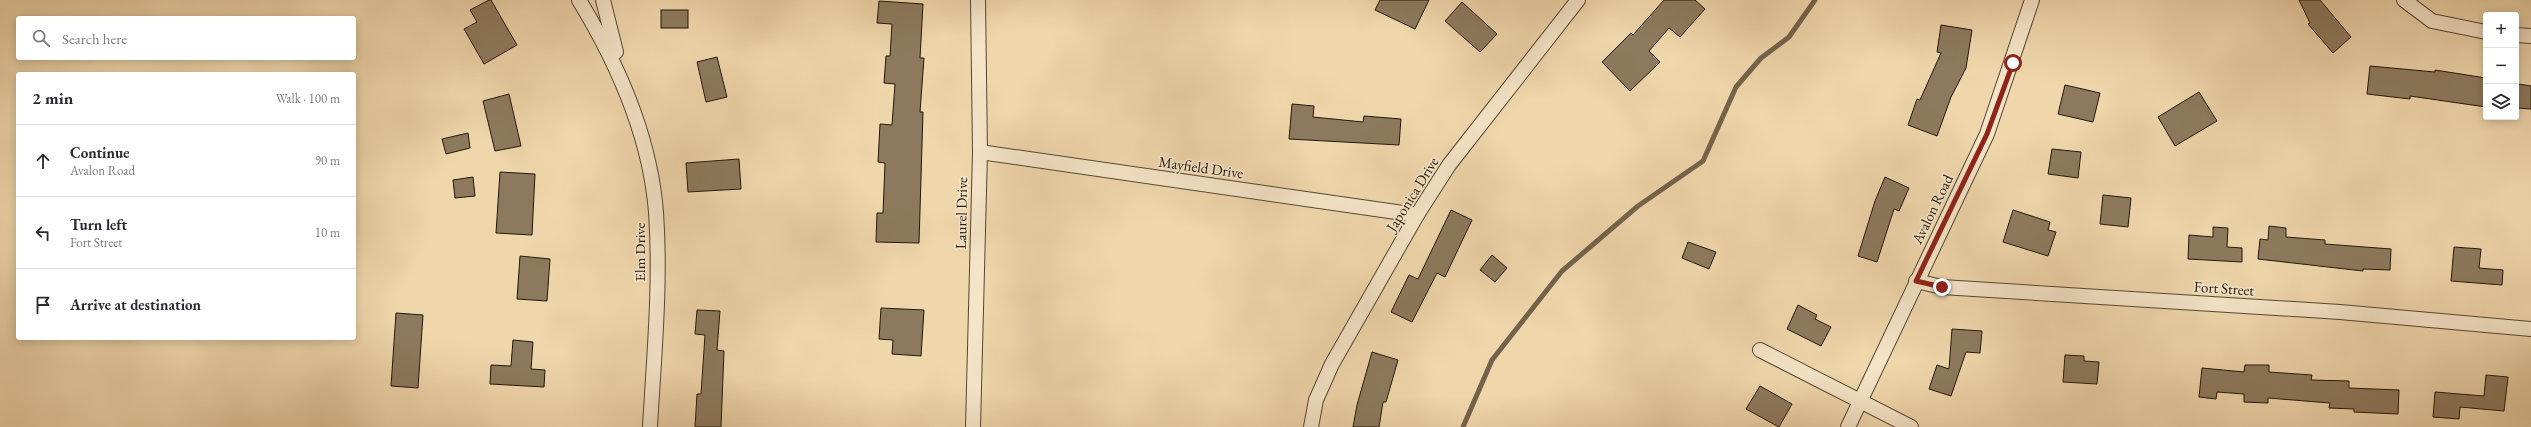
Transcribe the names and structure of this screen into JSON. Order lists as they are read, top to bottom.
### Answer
{
  "streets": {
    "street": [
      "Mayfield Drive",
      "Japonica Drive",
      "Avalon Road",
      "Laurel Drive",
      "Elm Drive",
      "Fort Street"
    ]
  },
  "crossings": [
    ["Mayfield Drive", "Japonica Drive"],
    ["Mayfield Drive", "Laurel Drive"],
    ["Avalon Road", "Fort Street"]
  ],
  "page": {
    "map_buttons": ["+", "−"],
    "search": "Search here",
    "heading": ["2 min", "Walk · 100 m"],
    "list": [
      ["Continue", "Avalon Road", "90 m"],
      ["Turn left", "Fort Street", "10 m"],
      "Arrive at destination"
    ]
  }
}
